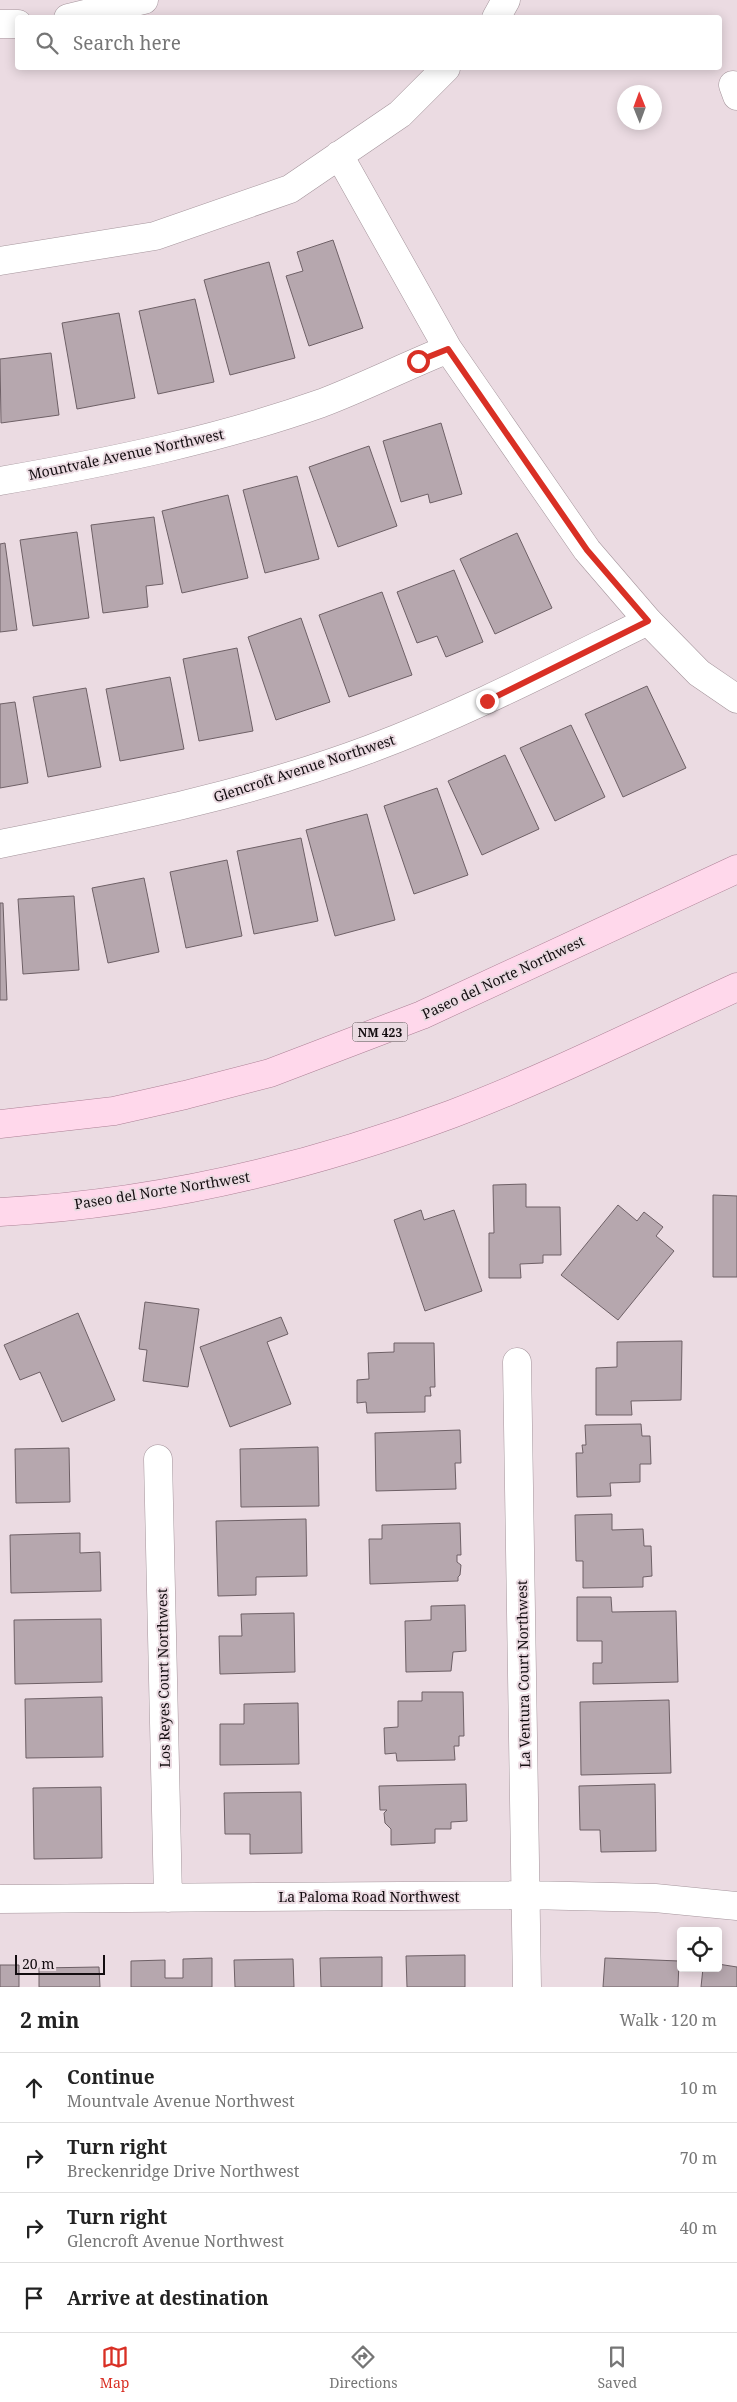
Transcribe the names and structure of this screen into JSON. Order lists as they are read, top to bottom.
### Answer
{
  "streets": {
    "main road": ["Paseo del Norte Northwest", "NM 423"],
    "street": [
      "Mountvale Avenue Northwest",
      "Glencroft Avenue Northwest",
      "La Ventura Court Northwest",
      "Los Reyes Court Northwest",
      "La Paloma Road Northwest"
    ]
  },
  "crossings": [
    ["La Ventura Court Northwest", "La Paloma Road Northwest"],
    ["Los Reyes Court Northwest", "La Paloma Road Northwest"]
  ],
  "scale_bar": "20 m",
  "north": "top",
  "page": {
    "search": "Search here",
    "scale": "20 m",
    "heading": ["2 min", "Walk · 120 m"],
    "list": [
      ["Continue", "Mountvale Avenue Northwest", "10 m"],
      ["Turn right", "Breckenridge Drive Northwest", "70 m"],
      ["Turn right", "Glencroft Avenue Northwest", "40 m"],
      "Arrive at destination"
    ],
    "nav": ["Map", "Directions", "Saved"]
  }
}
